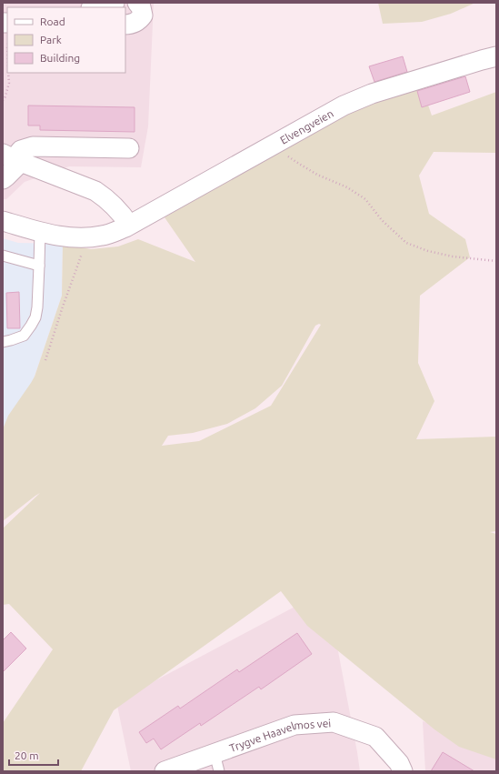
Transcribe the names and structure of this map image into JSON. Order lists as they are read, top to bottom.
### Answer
{
  "streets": {
    "street": ["Elvengveien", "Trygve Haavelmos vei"]
  },
  "legend": ["Road", "Park", "Building"],
  "scale_bar": "20 m"
}
